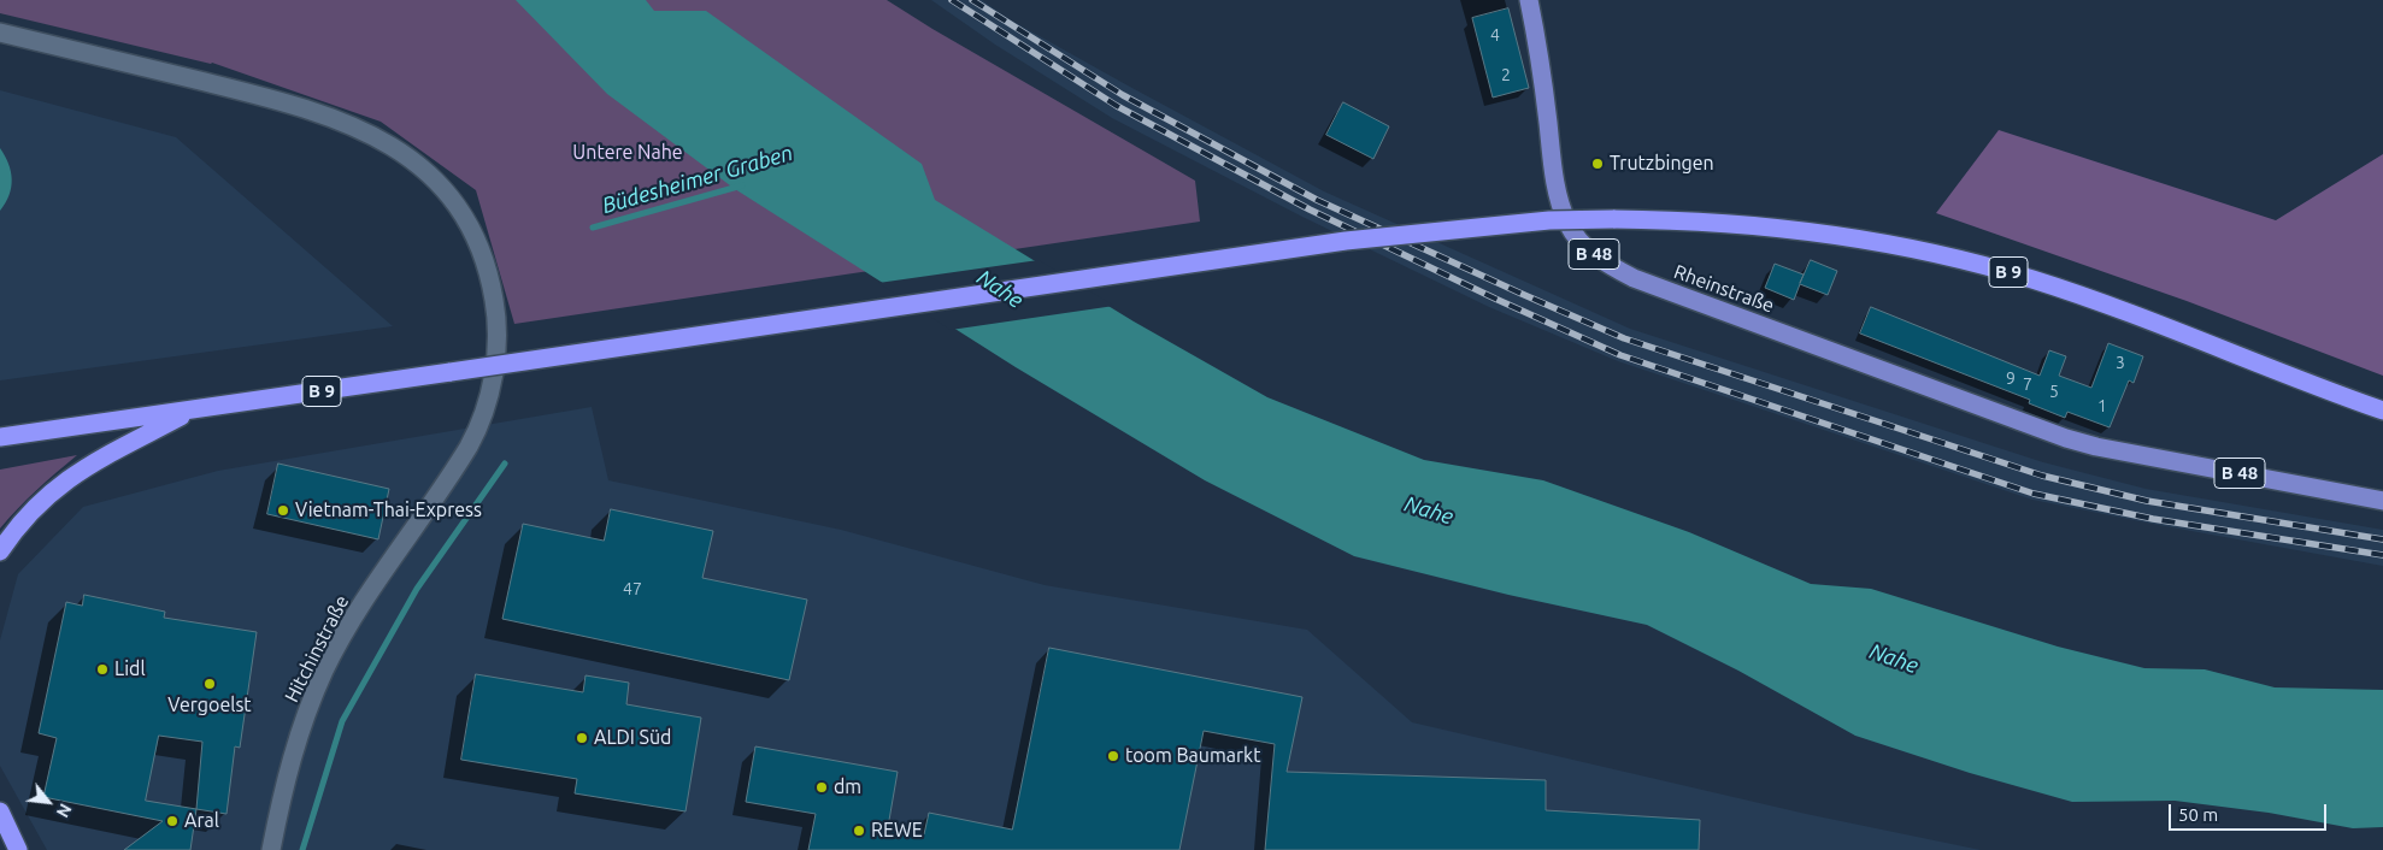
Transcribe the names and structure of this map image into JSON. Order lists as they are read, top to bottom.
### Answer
{
  "streets": {
    "highway": ["B 9"],
    "main road": ["B 48", "Rheinstraße"],
    "street": ["Hitchinstraße"]
  },
  "water": ["Büdesheimer Graben", "Nahe"],
  "parks": ["Untere Nahe"],
  "places": [
    "Trutzbingen",
    "Vietnam-Thai-Express",
    "Lidl",
    "Vergoelst",
    "ALDI Süd",
    "toom Baumarkt",
    "dm",
    "Aral",
    "REWE"
  ],
  "house_numbers": [
    "4",
    "2",
    "3",
    "9",
    "7",
    "5",
    "1",
    "47"
  ],
  "scale_bar": "50 m",
  "north": "bottom right"
}
